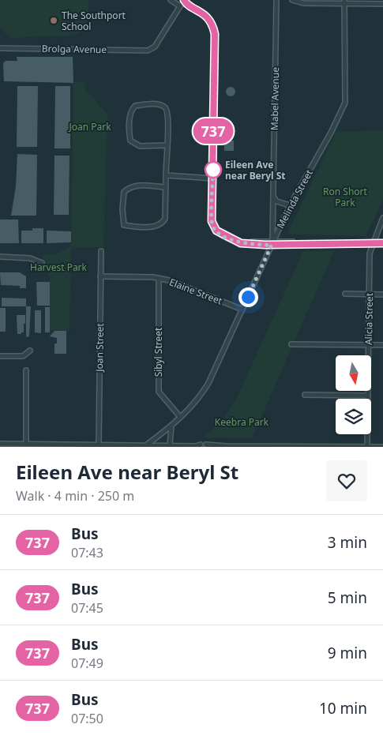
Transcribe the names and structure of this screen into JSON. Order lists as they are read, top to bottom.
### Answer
{
  "streets": {
    "street": [
      "Brolga Avenue",
      "Mabel Avenue",
      "Melinda Street",
      "Elaine Street",
      "Alicia Street",
      "Joan Street",
      "Sibyl Street"
    ]
  },
  "crossings": [
    ["Mabel Avenue", "Melinda Street"],
    ["Melinda Street", "Elaine Street"],
    ["Melinda Street", "Sibyl Street"],
    ["Elaine Street", "Joan Street"],
    ["Elaine Street", "Sibyl Street"]
  ],
  "parks": [
    "Joan Park",
    "Ron Short Park",
    "Harvest Park",
    "Keebra Park"
  ],
  "places": ["The Southport School", "Eileen Ave near Beryl St"],
  "lines": ["bus line 737"],
  "north": "bottom",
  "page": {
    "on_map": "737",
    "heading": ["Eileen Ave near Beryl St", "Walk · 4 min · 250 m"],
    "list": [
      {
        "mark": "737",
        "name": "Bus",
        "note": "07:43",
        "value": "3 min"
      },
      {
        "mark": "737",
        "name": "Bus",
        "note": "07:45",
        "value": "5 min"
      },
      {
        "mark": "737",
        "name": "Bus",
        "note": "07:49",
        "value": "9 min"
      },
      {
        "mark": "737",
        "name": "Bus",
        "note": "07:50",
        "value": "10 min"
      }
    ]
  }
}
